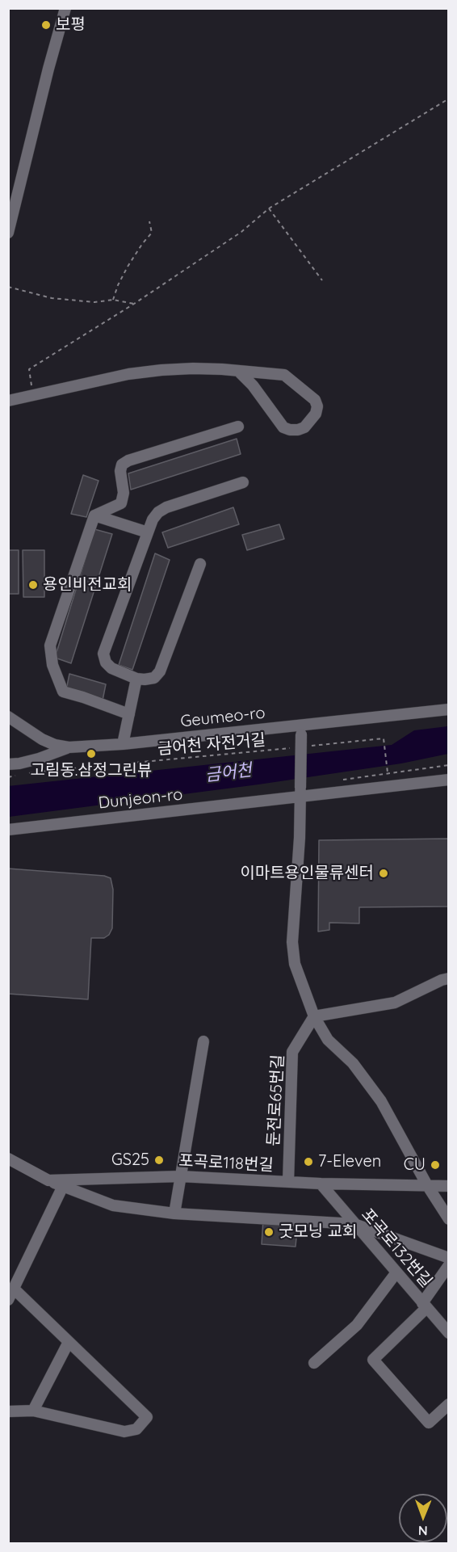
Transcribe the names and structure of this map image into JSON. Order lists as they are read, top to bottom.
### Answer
{
  "streets": {
    "street": [
      "Geumeo-ro",
      "Dunjeon-ro",
      "둔전로65번길",
      "포곡로118번길",
      "포곡로132번길"
    ],
    "path": ["금어천 자전거길"]
  },
  "crossings": [
    ["둔전로65번길", "포곡로118번길"],
    ["포곡로118번길", "포곡로132번길"]
  ],
  "water": ["금어천"],
  "places": [
    "보평",
    "용인비전교회",
    "고림동.삼정그린뷰",
    "이마트용인물류센터",
    "GS25",
    "7-Eleven",
    "CU",
    "굿모닝 교회"
  ],
  "north": "bottom"
}
